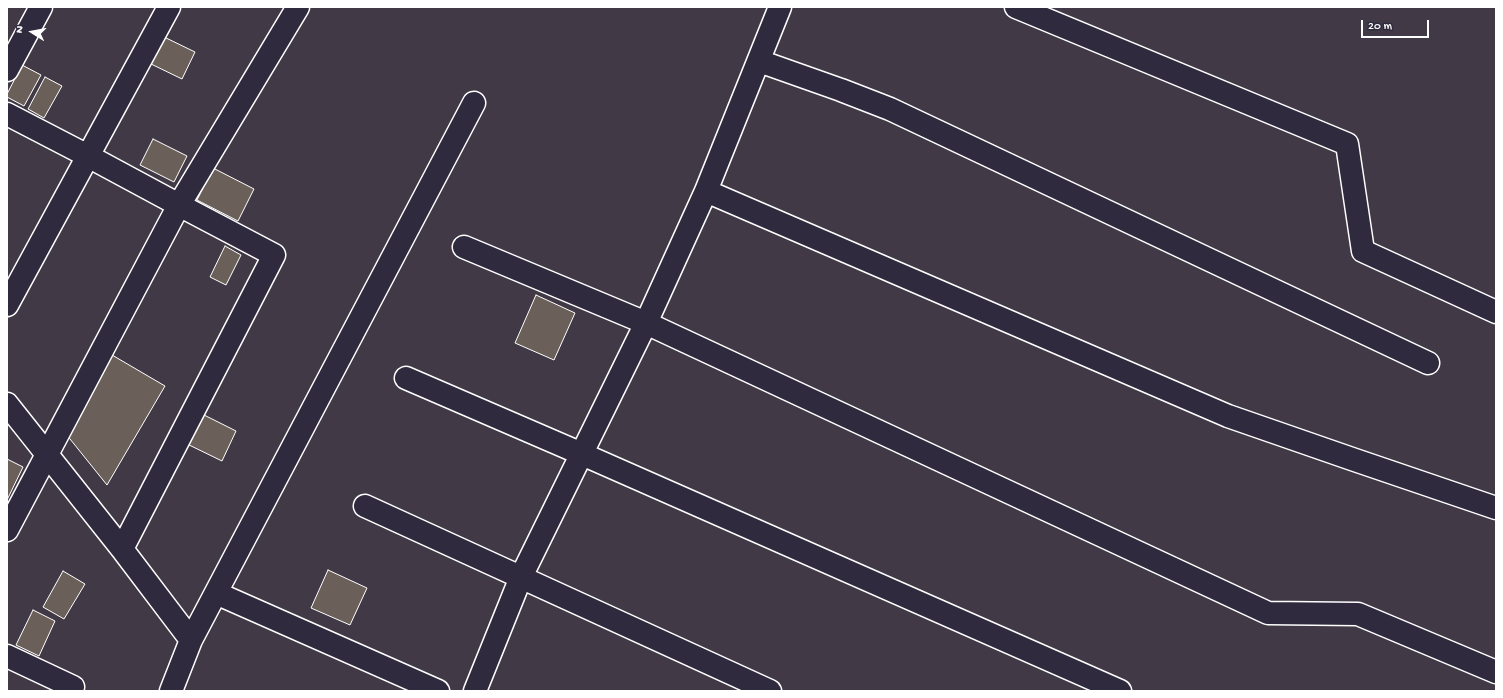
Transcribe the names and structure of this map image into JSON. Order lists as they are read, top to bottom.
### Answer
{
  "scale_bar": "20 m",
  "north": "left"
}
